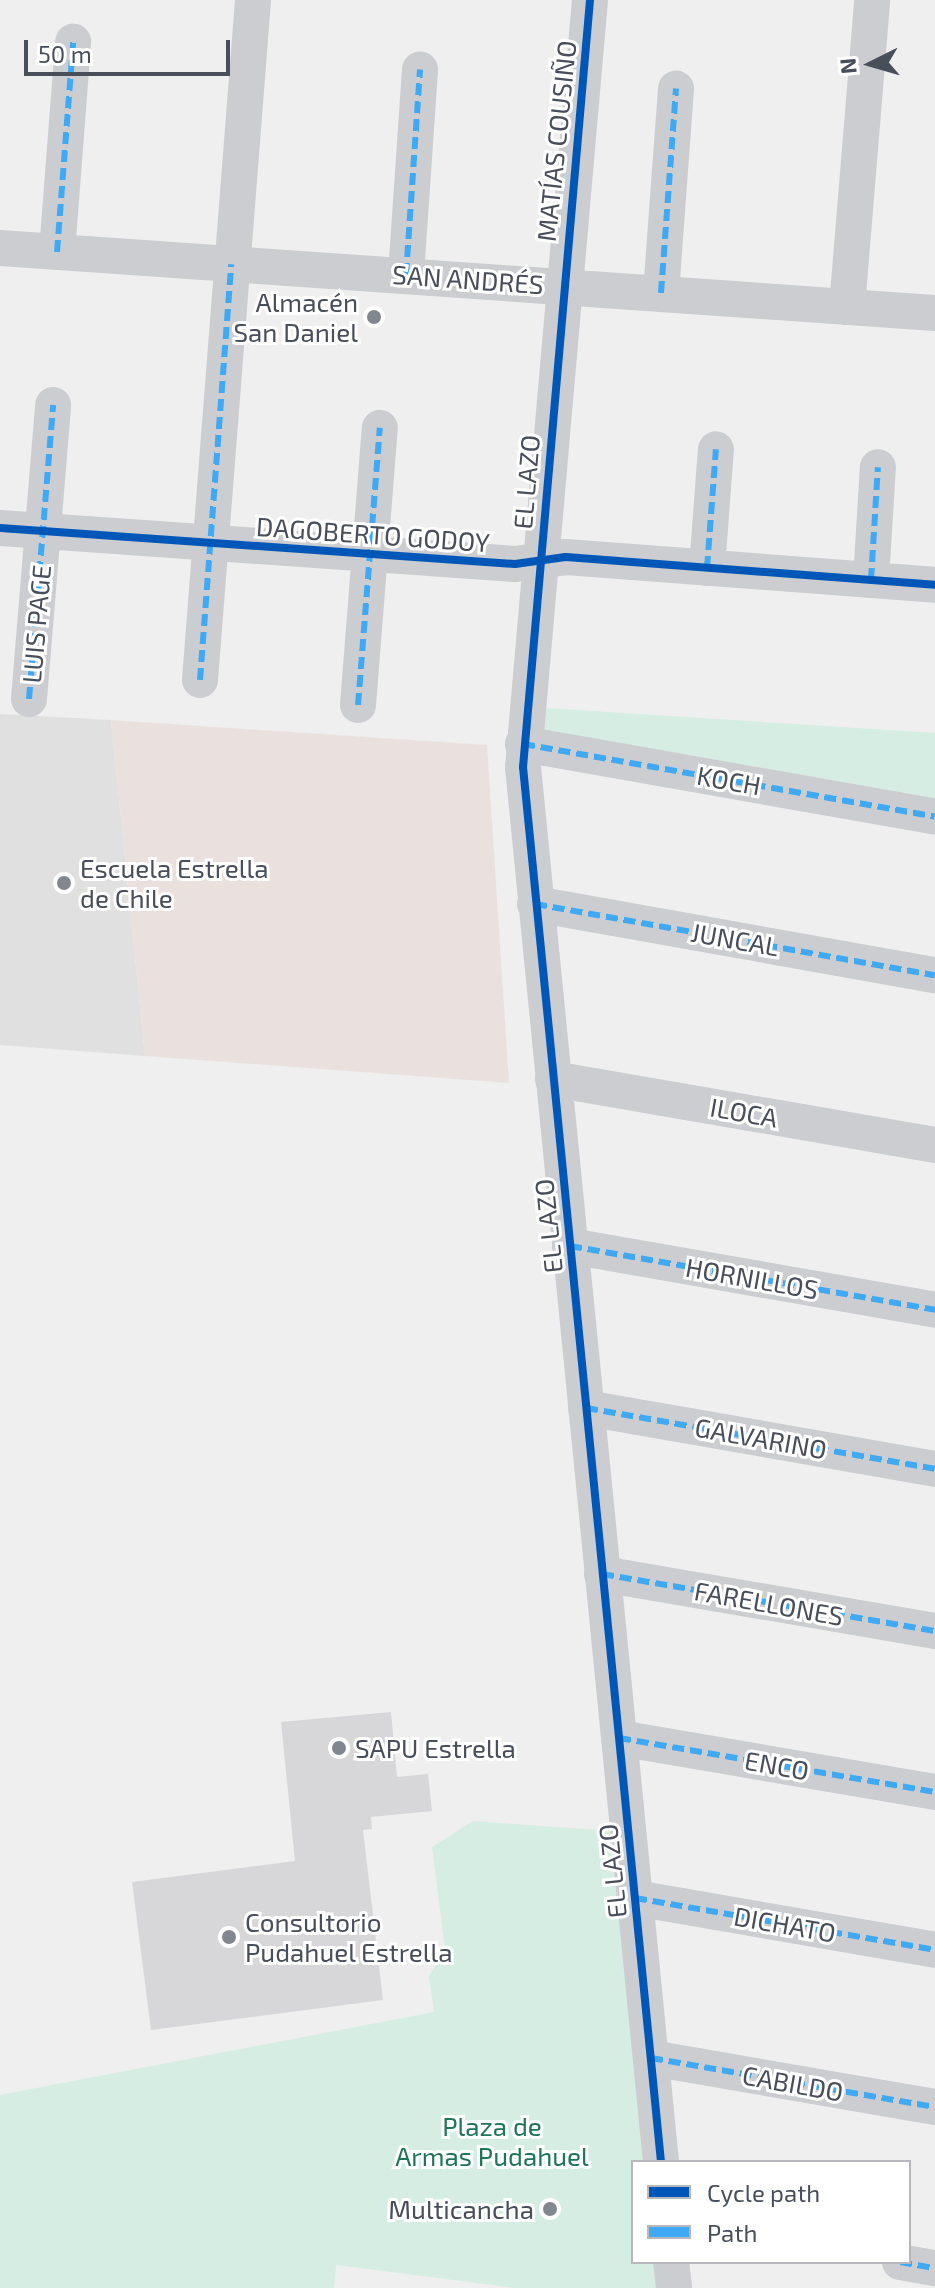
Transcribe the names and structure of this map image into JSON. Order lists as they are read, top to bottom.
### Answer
{
  "streets": {
    "street": [
      "MATÍAS COUSIÑO",
      "SAN ANDRÉS",
      "EL LAZO",
      "DAGOBERTO GODOY",
      "LUIS PAGE",
      "KOCH",
      "JUNCAL",
      "ILOCA",
      "HORNILLOS",
      "GALVARINO",
      "FARELLONES",
      "ENCO",
      "DICHATO",
      "CABILDO"
    ]
  },
  "crossings": [
    ["MATÍAS COUSIÑO", "SAN ANDRÉS"],
    ["MATÍAS COUSIÑO", "EL LAZO"],
    ["SAN ANDRÉS", "EL LAZO"],
    ["EL LAZO", "DAGOBERTO GODOY"],
    ["EL LAZO", "KOCH"],
    ["EL LAZO", "JUNCAL"],
    ["EL LAZO", "ILOCA"],
    ["EL LAZO", "HORNILLOS"],
    ["EL LAZO", "GALVARINO"],
    ["EL LAZO", "FARELLONES"],
    ["EL LAZO", "ENCO"],
    ["EL LAZO", "DICHATO"],
    ["EL LAZO", "CABILDO"],
    ["DAGOBERTO GODOY", "LUIS PAGE"]
  ],
  "parks": ["Plaza de Armas Pudahuel"],
  "places": [
    "Almacén San Daniel",
    "Escuela Estrella de Chile",
    "SAPU Estrella",
    "Consultorio Pudahuel Estrella",
    "Multicancha"
  ],
  "legend": ["Cycle path", "Path"],
  "scale_bar": "50 m",
  "north": "left"
}
